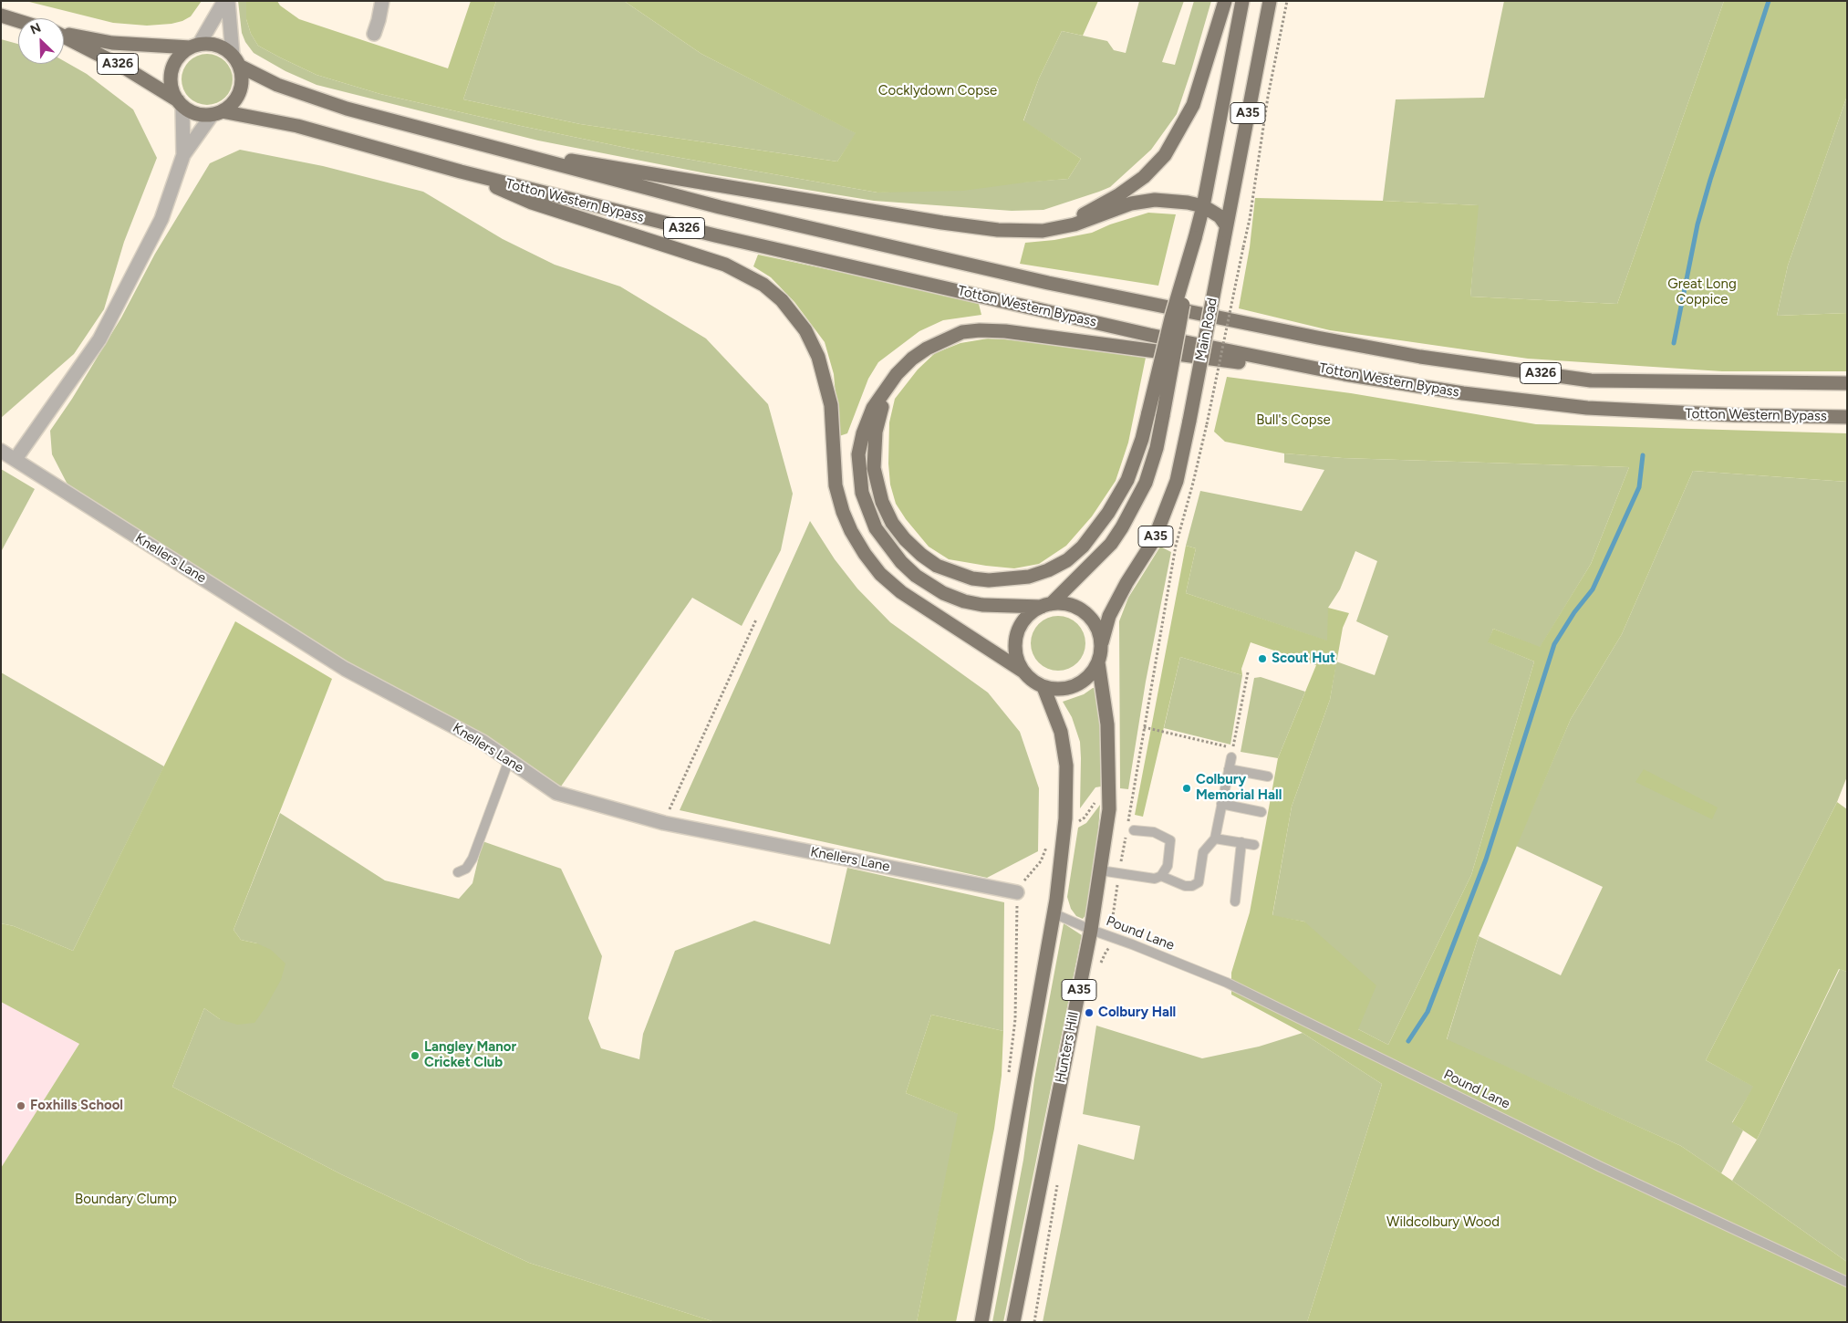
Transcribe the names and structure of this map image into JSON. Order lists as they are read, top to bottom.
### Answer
{
  "streets": {
    "main road": [
      "A326",
      "A35",
      "Totton Western Bypass",
      "Main Road",
      "Hunters Hill"
    ],
    "street": ["Knellers Lane"],
    "lane": ["Pound Lane"]
  },
  "crossings": [
    ["A326", "Totton Western Bypass"],
    ["A35", "Main Road"],
    ["A35", "Pound Lane"],
    ["A35", "Hunters Hill"],
    ["Main Road", "Hunters Hill"],
    ["Pound Lane", "Hunters Hill"]
  ],
  "parks": [
    "Cocklydown Copse",
    "Great Long Coppice",
    "Bull's Copse",
    "Boundary Clump",
    "Wildcolbury Wood"
  ],
  "places": [
    "Scout Hut",
    "Colbury Memorial Hall",
    "Colbury Hall",
    "Langley Manor Cricket Club",
    "Foxhills School"
  ],
  "north": "top left"
}
